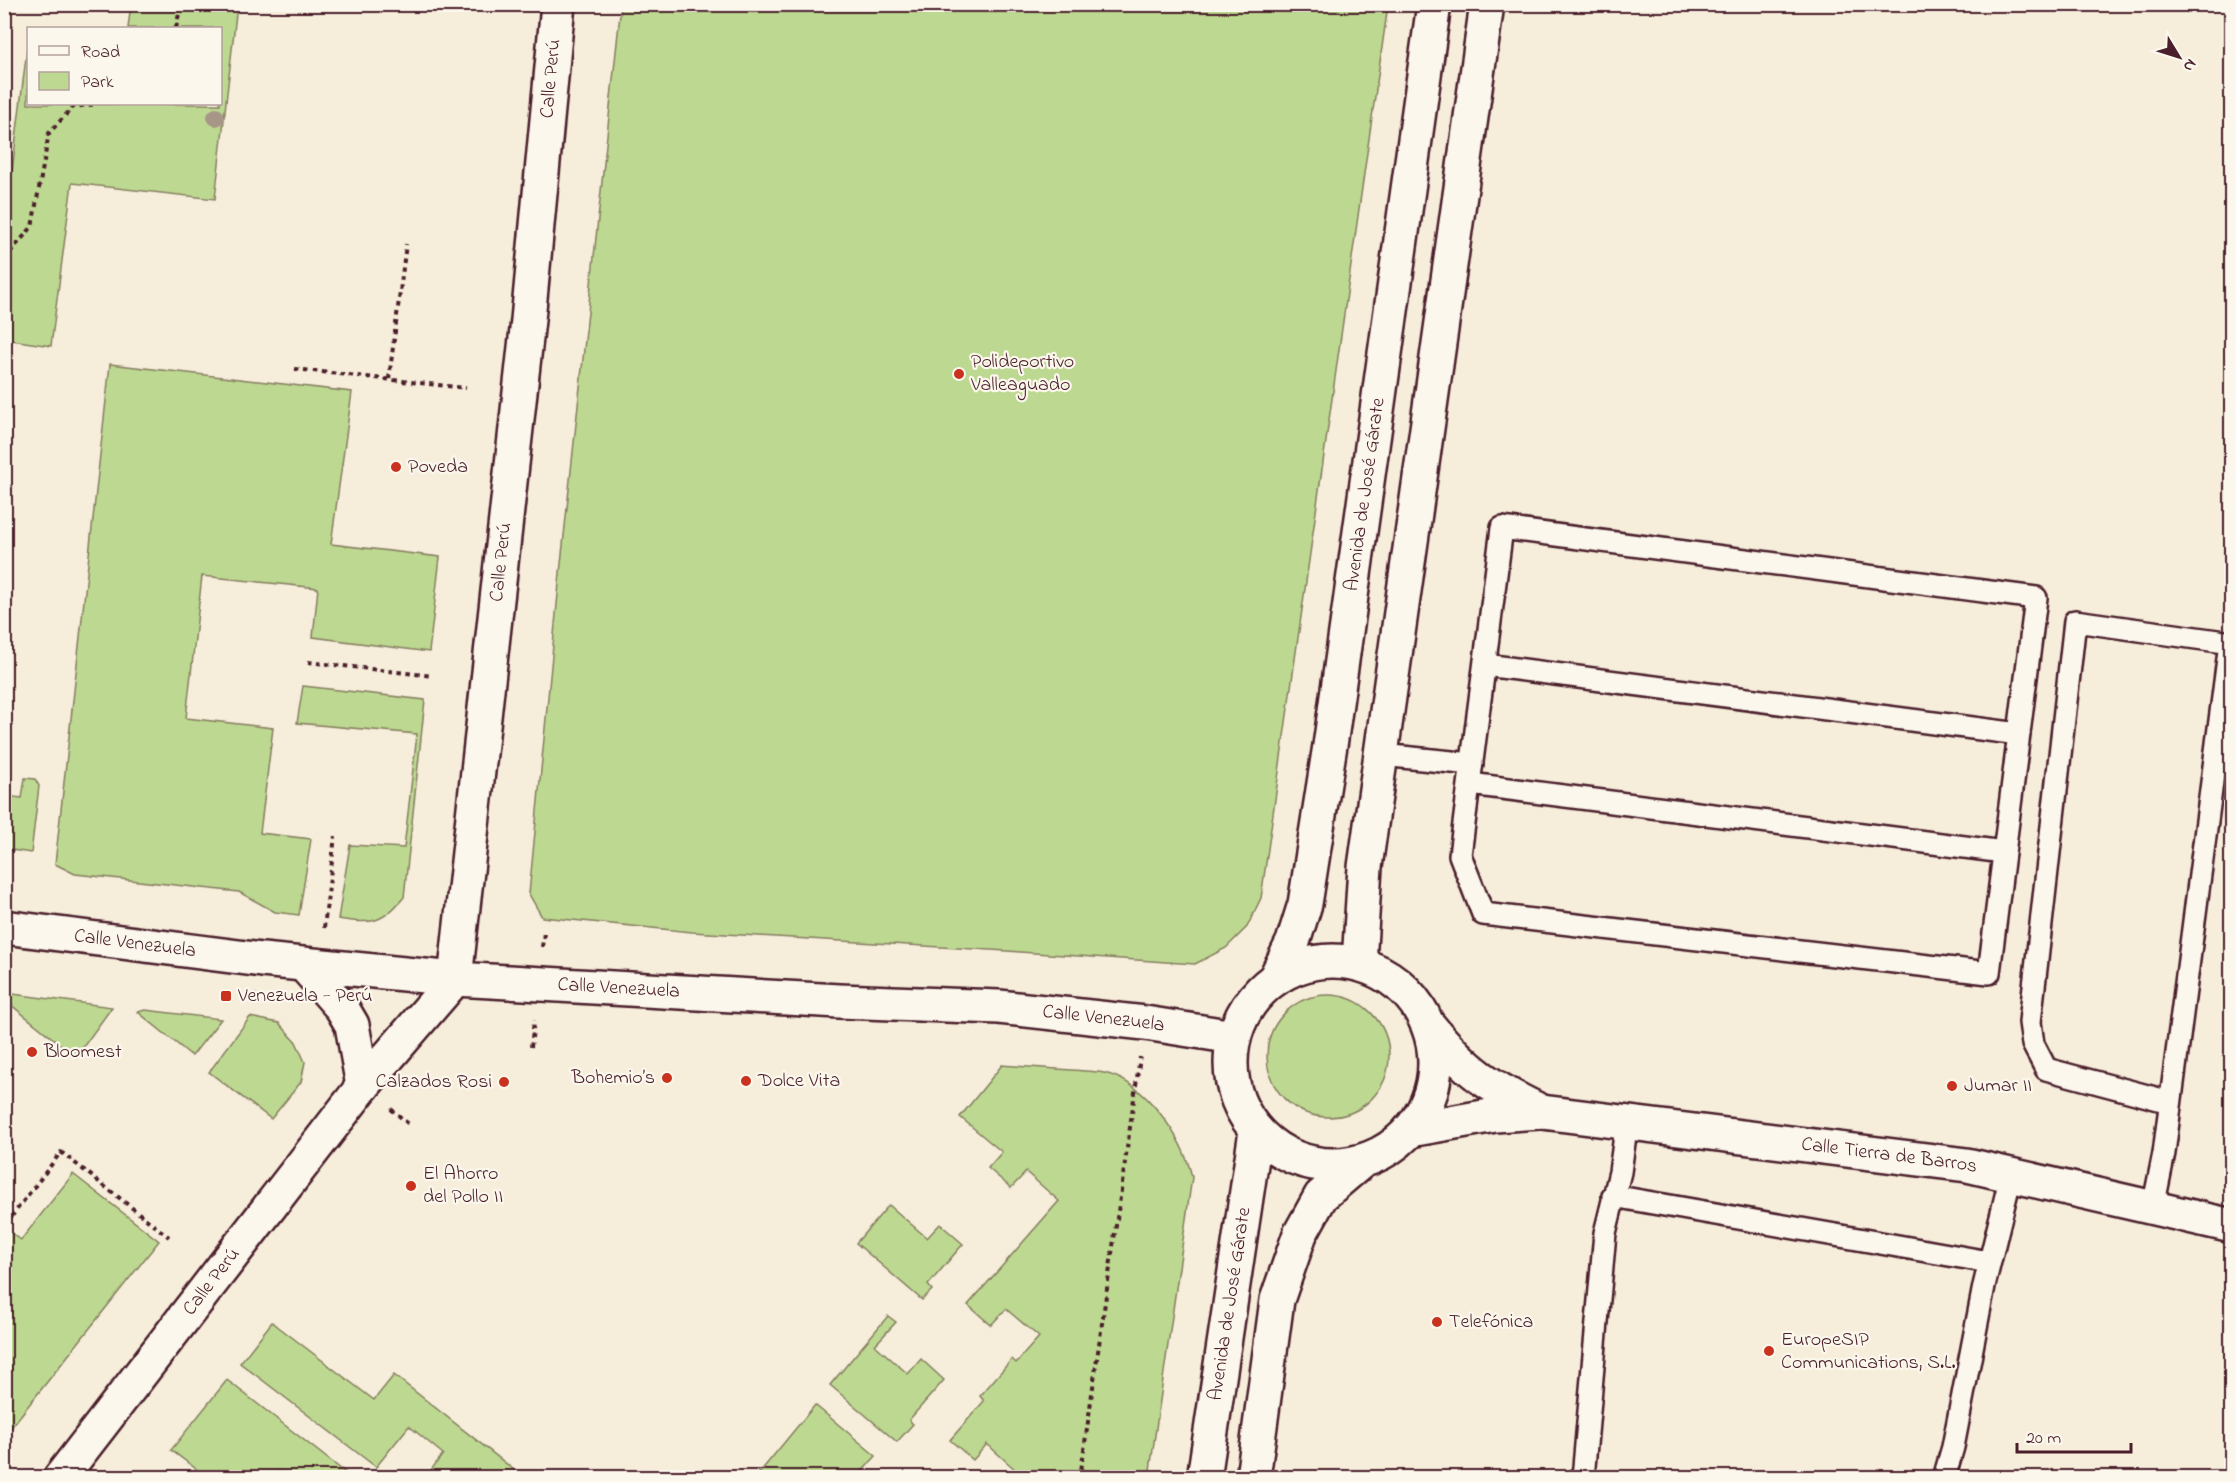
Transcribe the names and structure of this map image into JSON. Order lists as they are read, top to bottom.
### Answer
{
  "streets": {
    "street": [
      "Calle Perú",
      "Avenida de José Gárate",
      "Calle Venezuela",
      "Calle Tierra de Barros"
    ]
  },
  "crossings": [
    ["Calle Perú", "Calle Venezuela"],
    ["Avenida de José Gárate", "Calle Venezuela"]
  ],
  "places": {
    "other": [
      "Polideportivo Valleaguado",
      "Poveda",
      "Bloomest",
      "Bohemio’s",
      "Dolce Vita",
      "Calzados Rosi",
      "Jumar II",
      "El Ahorro del Pollo II",
      "Telefónica",
      "EuropeSIP Communications, S.L."
    ],
    "transit": ["Venezuela - Perú"]
  },
  "legend": ["Road", "Park"],
  "scale_bar": "20 m",
  "north": "bottom right"
}
